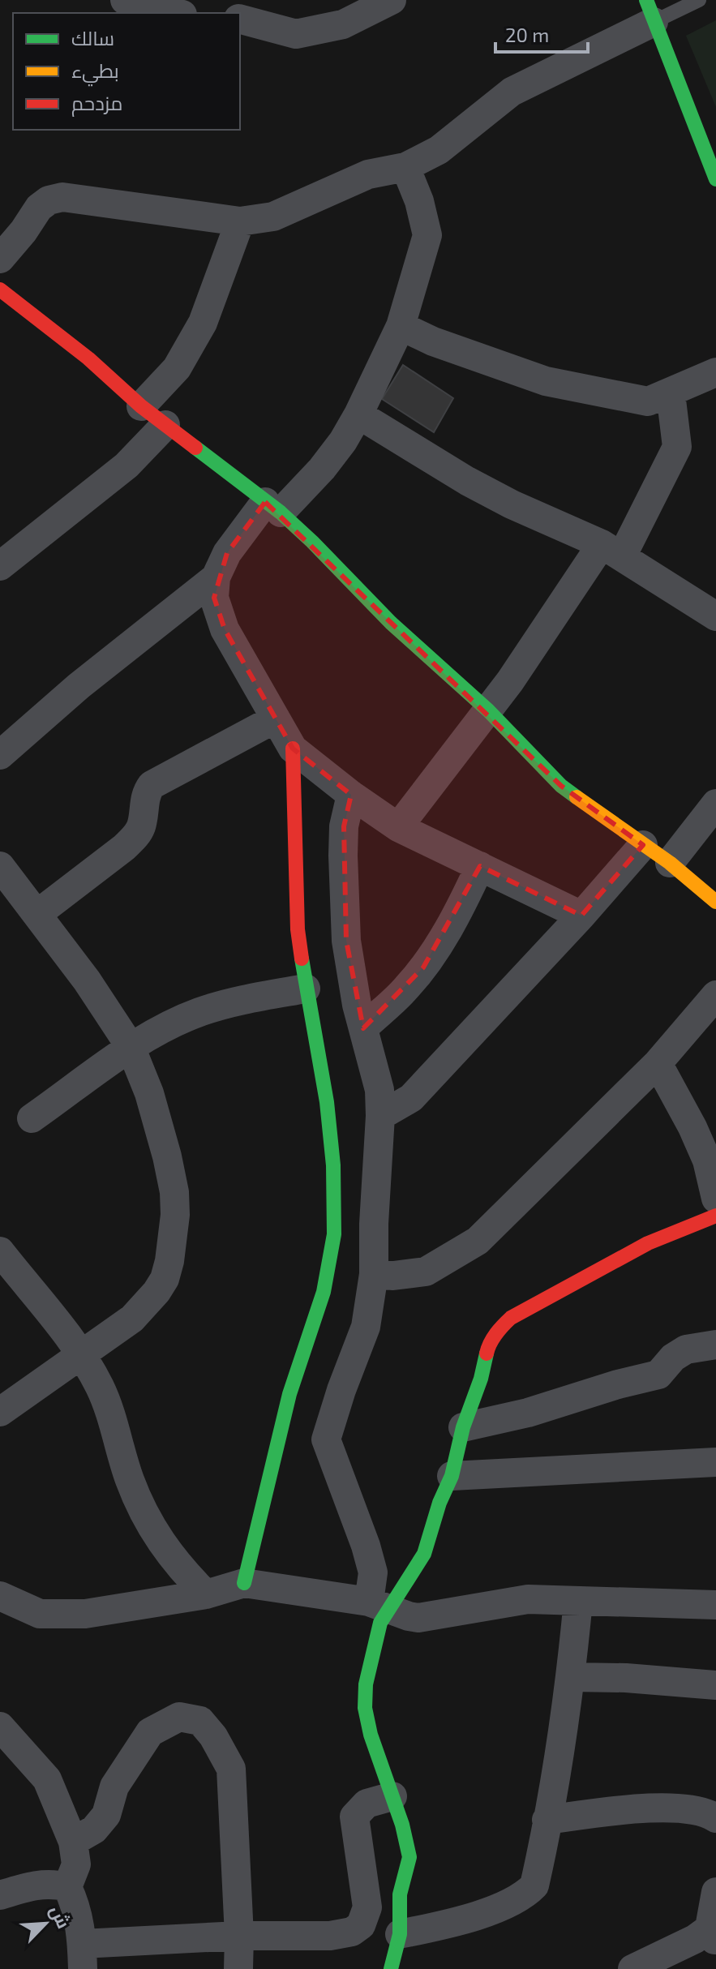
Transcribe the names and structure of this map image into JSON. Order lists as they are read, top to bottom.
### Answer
{
  "legend": ["سالك", "بطيء", "مزدحم"],
  "scale_bar": "20 m",
  "north": "top right"
}
